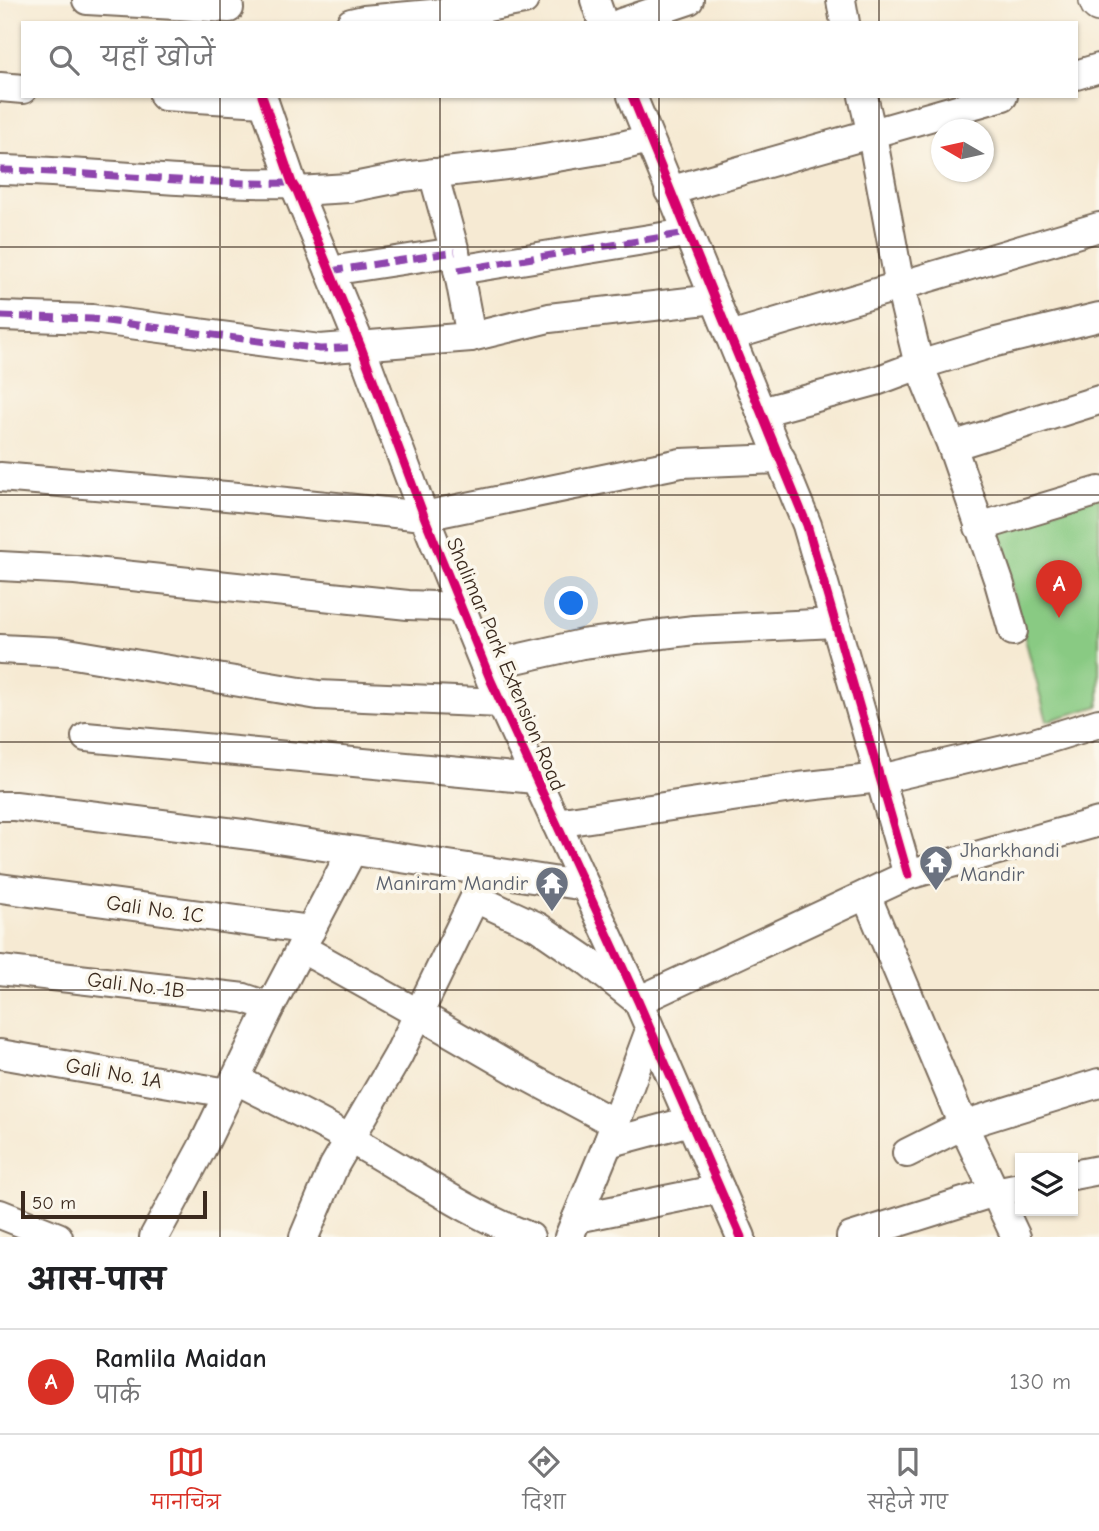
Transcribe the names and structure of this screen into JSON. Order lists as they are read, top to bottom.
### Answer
{
  "streets": {
    "street": [
      "Shalimar Park Extension Road",
      "Gali No. 1C",
      "Gali No. 1B",
      "Gali No. 1A"
    ]
  },
  "places": {
    "temple": ["Jharkhandi Mandir", "Maniram Mandir"]
  },
  "scale_bar": "50 m",
  "north": "left",
  "page": {
    "search": "यहाँ खोजें",
    "pins": "A",
    "scale": "50 m",
    "heading": "आस-पास",
    "list": [
      {
        "mark": "A",
        "name": "Ramlila Maidan",
        "note": "पार्क",
        "value": "130 m"
      }
    ],
    "nav": ["मानचित्र", "दिशा", "सहेजे गए"]
  }
}
